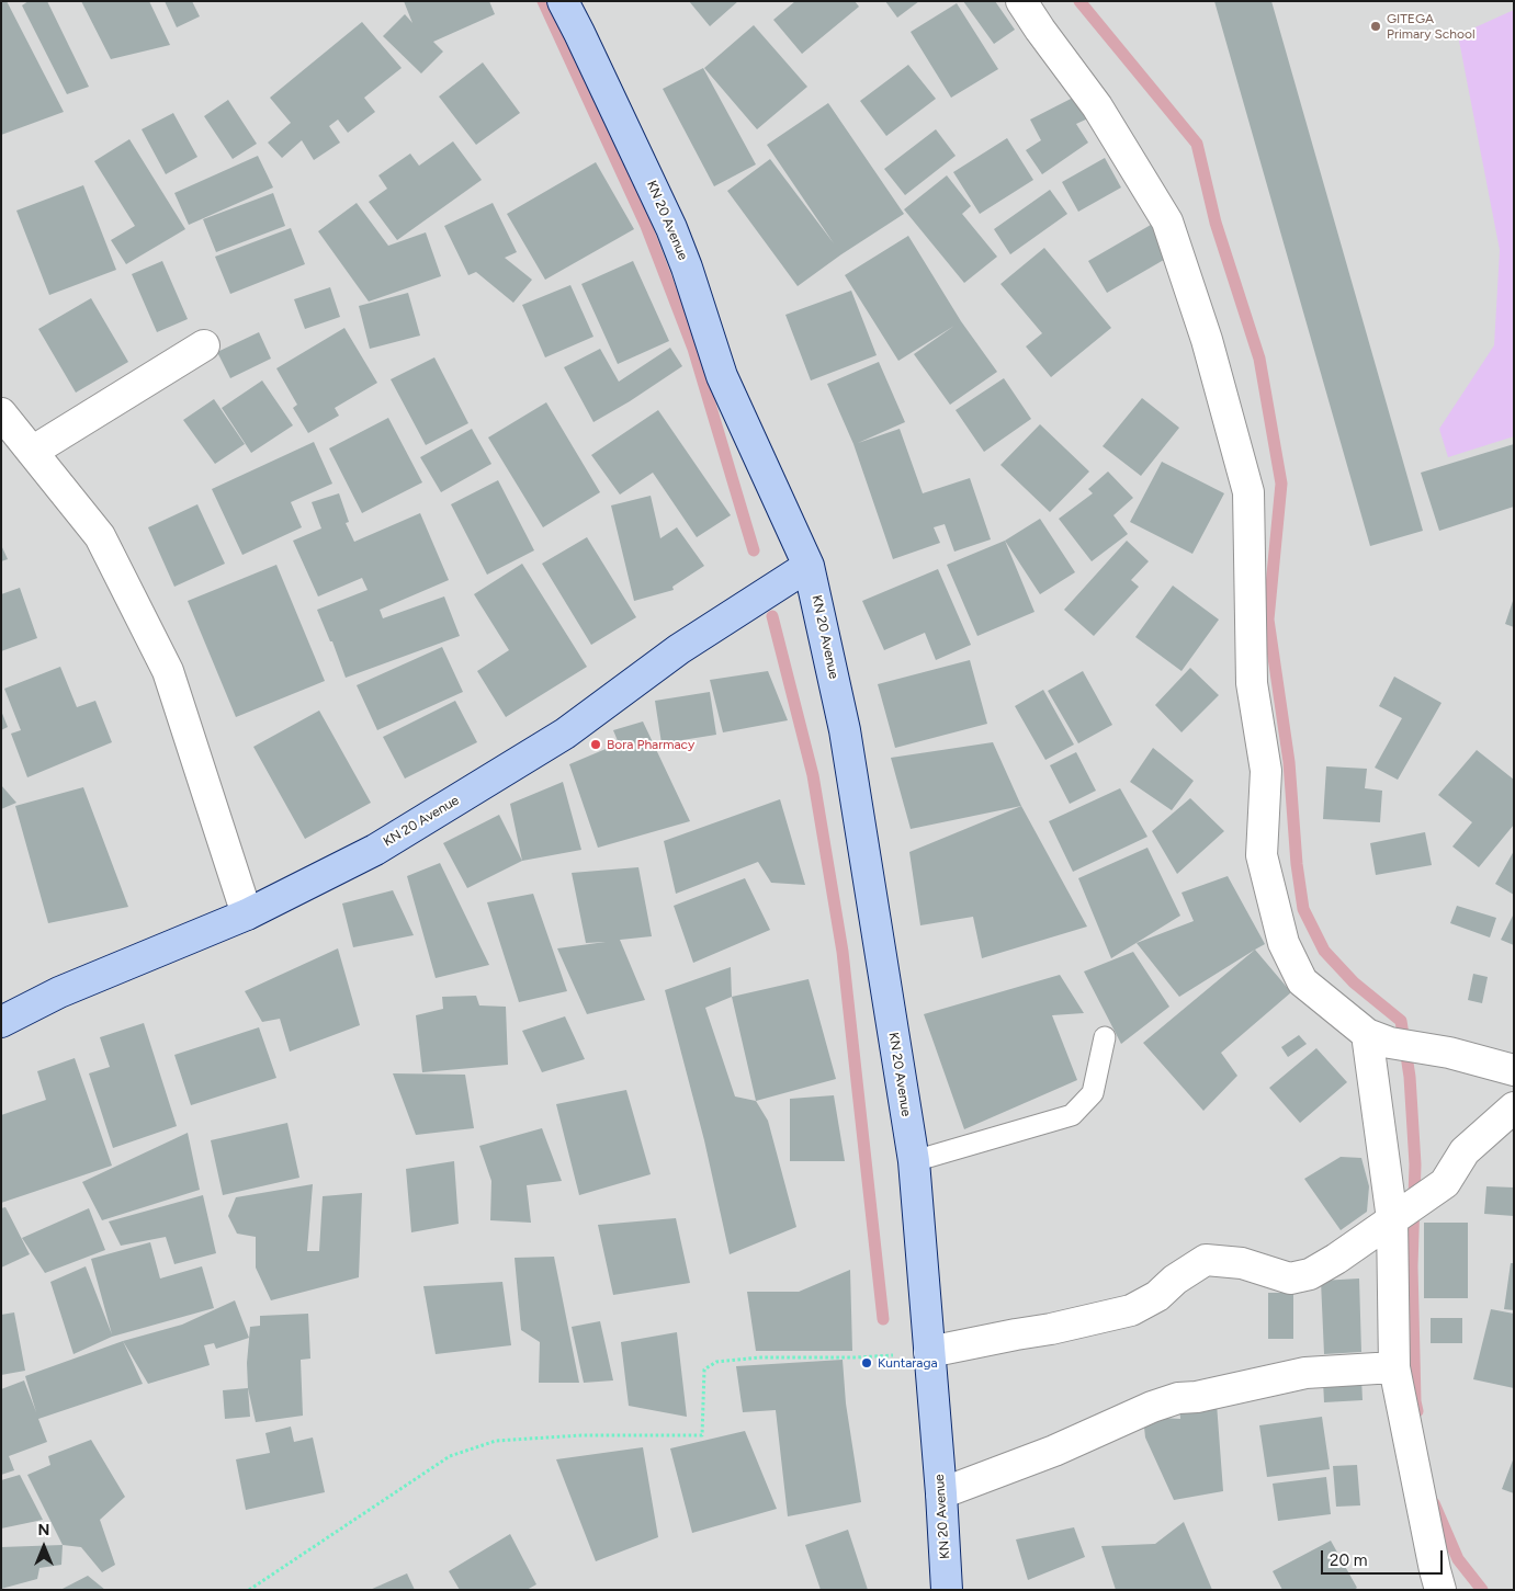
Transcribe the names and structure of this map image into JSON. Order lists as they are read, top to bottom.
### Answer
{
  "streets": {
    "main road": ["KN 20 Avenue"]
  },
  "places": ["GITEGA Primary School", "Bora Pharmacy", "Kuntaraga"],
  "scale_bar": "20 m",
  "north": "top"
}
